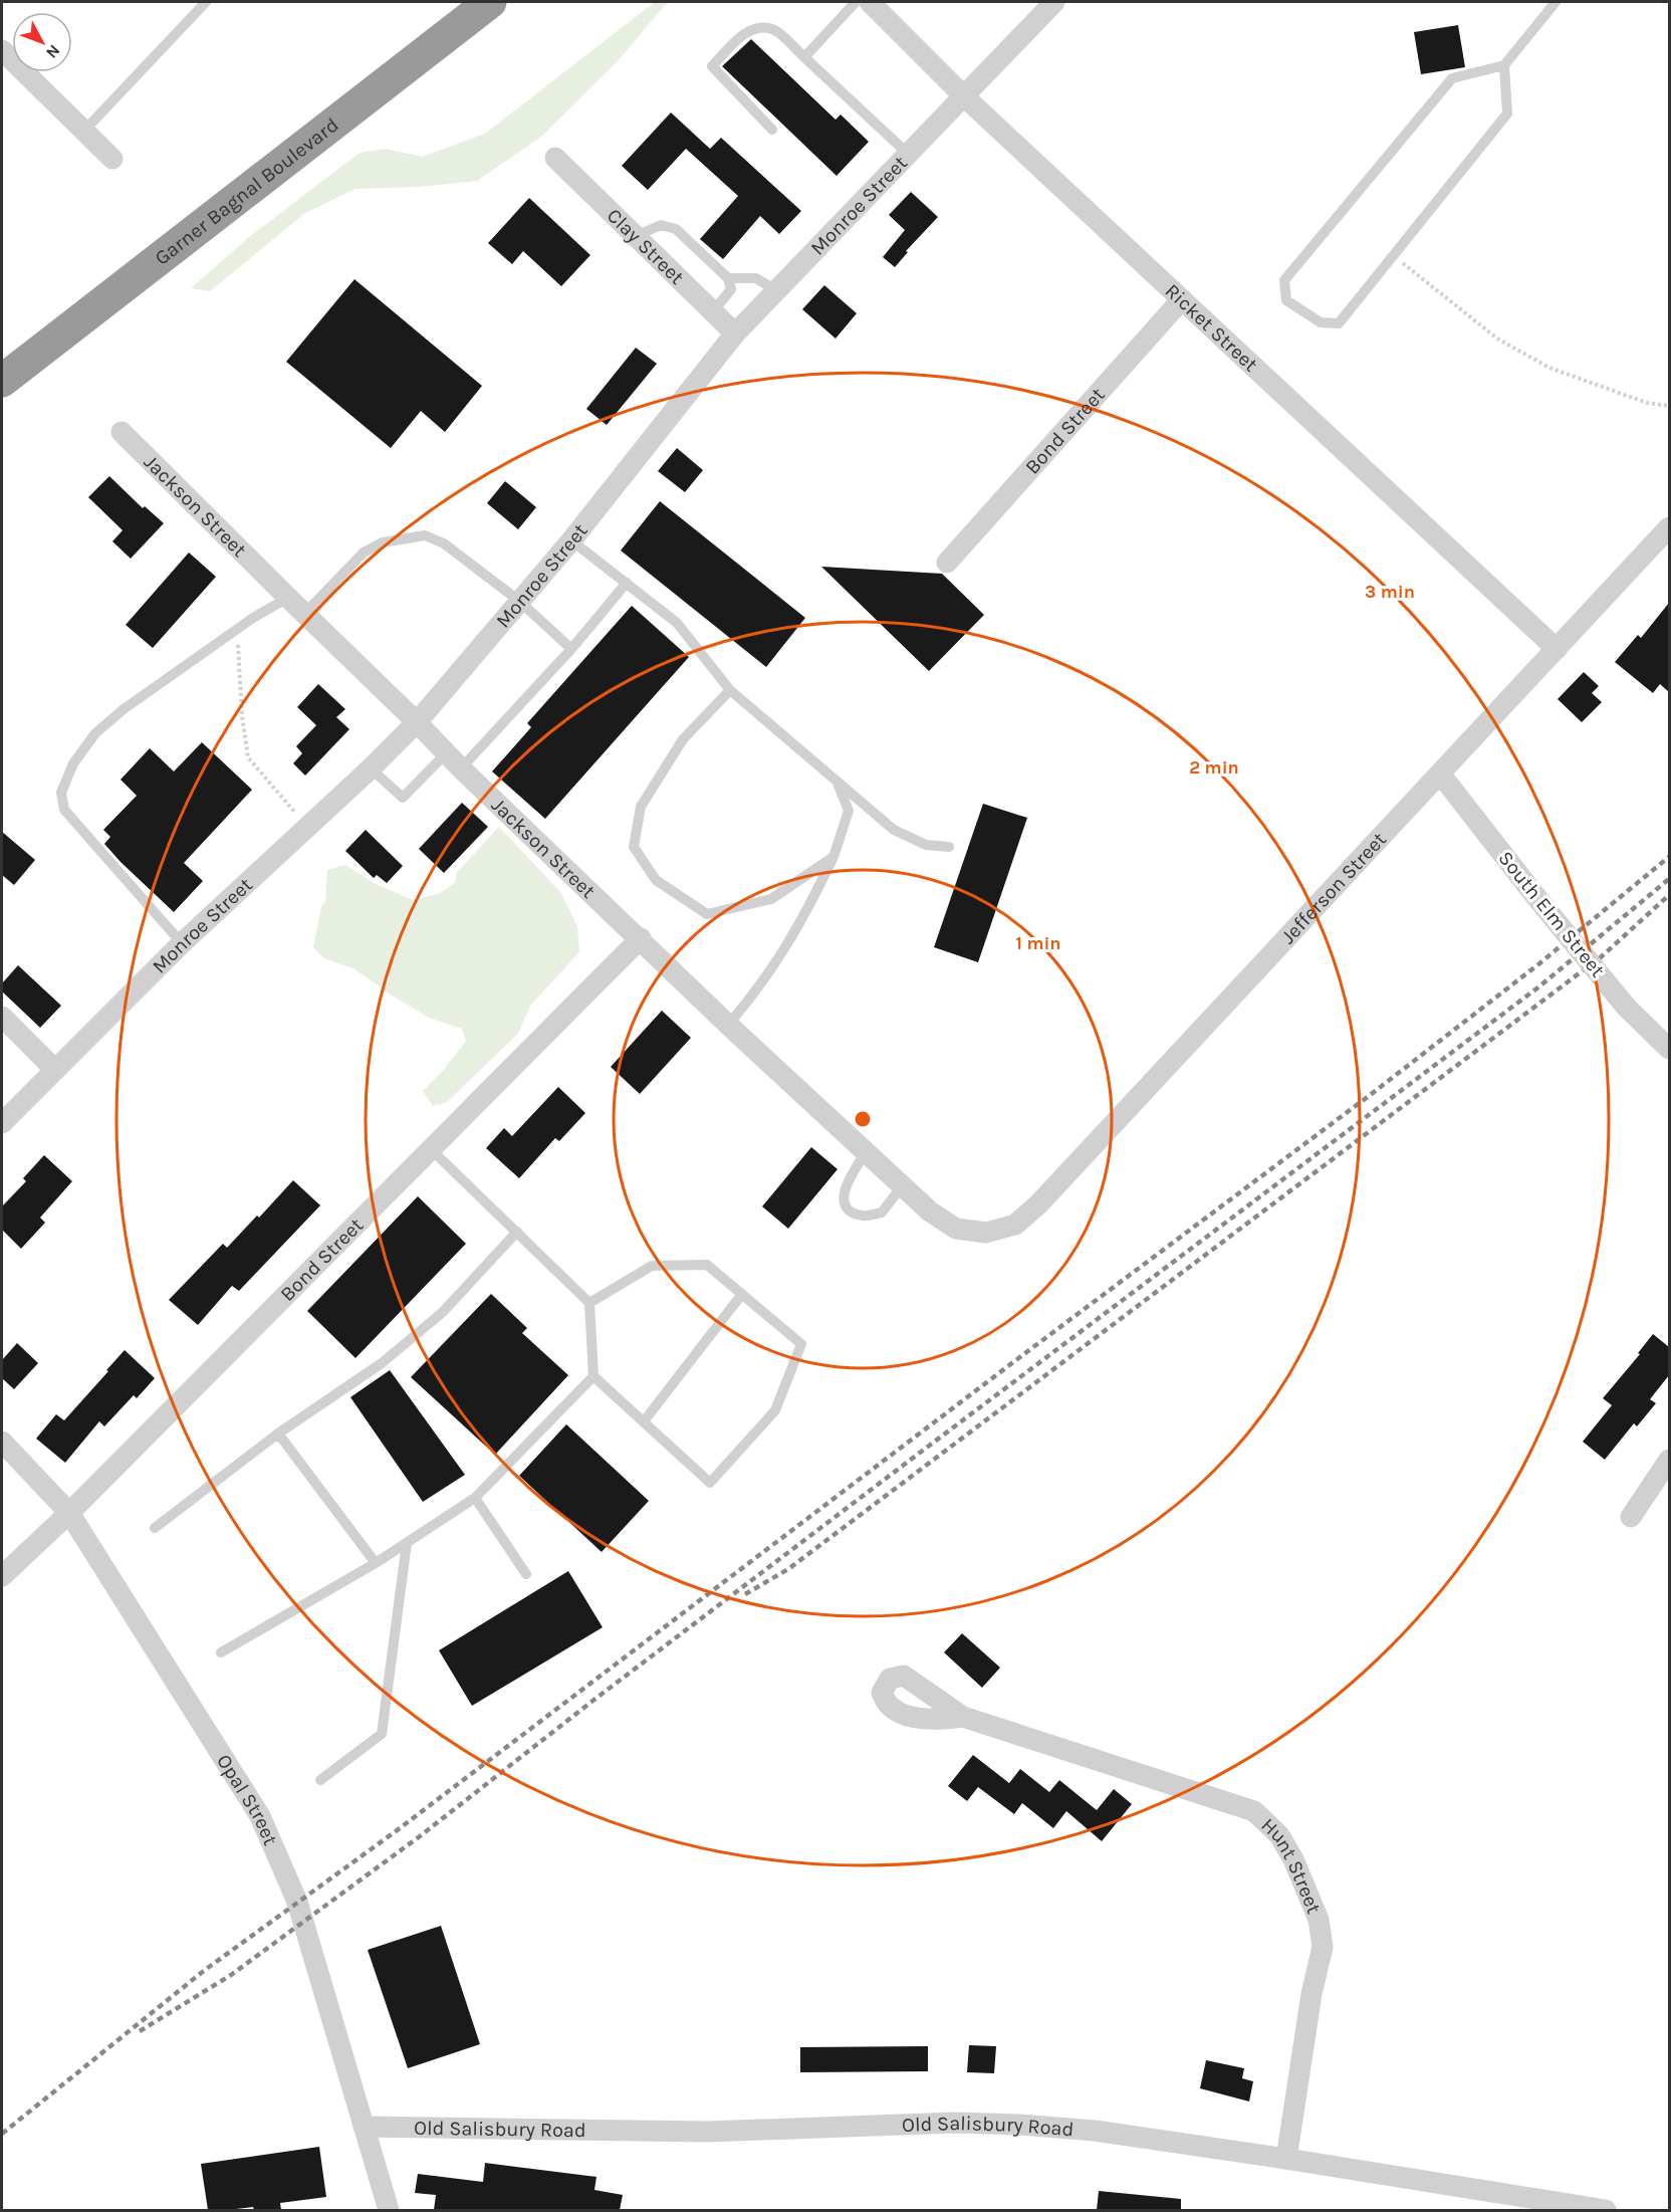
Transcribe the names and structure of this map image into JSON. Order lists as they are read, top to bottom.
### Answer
{
  "streets": {
    "highway": ["Garner Bagnal Boulevard"],
    "street": [
      "Monroe Street",
      "Clay Street",
      "Ricket Street",
      "Bond Street",
      "Jackson Street",
      "Jefferson Street",
      "South Elm Street",
      "Opal Street",
      "Hunt Street",
      "Old Salisbury Road"
    ]
  },
  "crossings": [
    ["Monroe Street", "Clay Street"],
    ["Monroe Street", "Ricket Street"],
    ["Monroe Street", "Jackson Street"],
    ["Ricket Street", "Bond Street"],
    ["Ricket Street", "Jefferson Street"],
    ["Bond Street", "Jackson Street"],
    ["Bond Street", "Opal Street"],
    ["Jackson Street", "Jefferson Street"],
    ["Jefferson Street", "South Elm Street"],
    ["Opal Street", "Old Salisbury Road"],
    ["Hunt Street", "Old Salisbury Road"]
  ],
  "north": "bottom right",
  "rings": ["3 min", "2 min", "1 min"]
}
